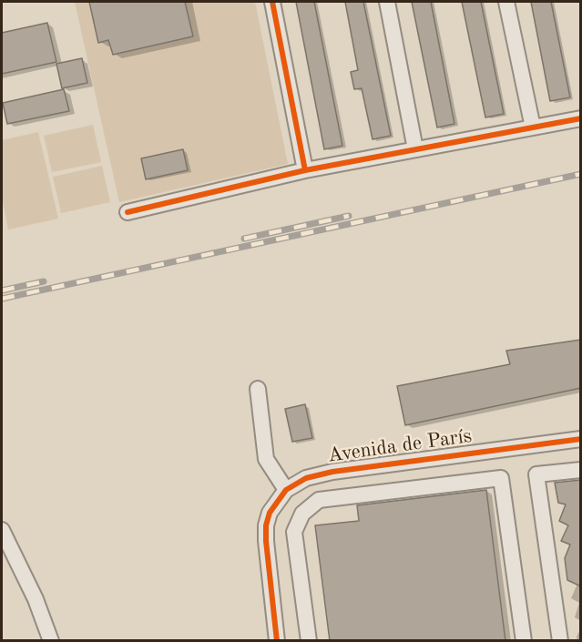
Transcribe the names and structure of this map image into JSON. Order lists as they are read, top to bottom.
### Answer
{
  "streets": {
    "street": ["Avenida de París"]
  }
}
